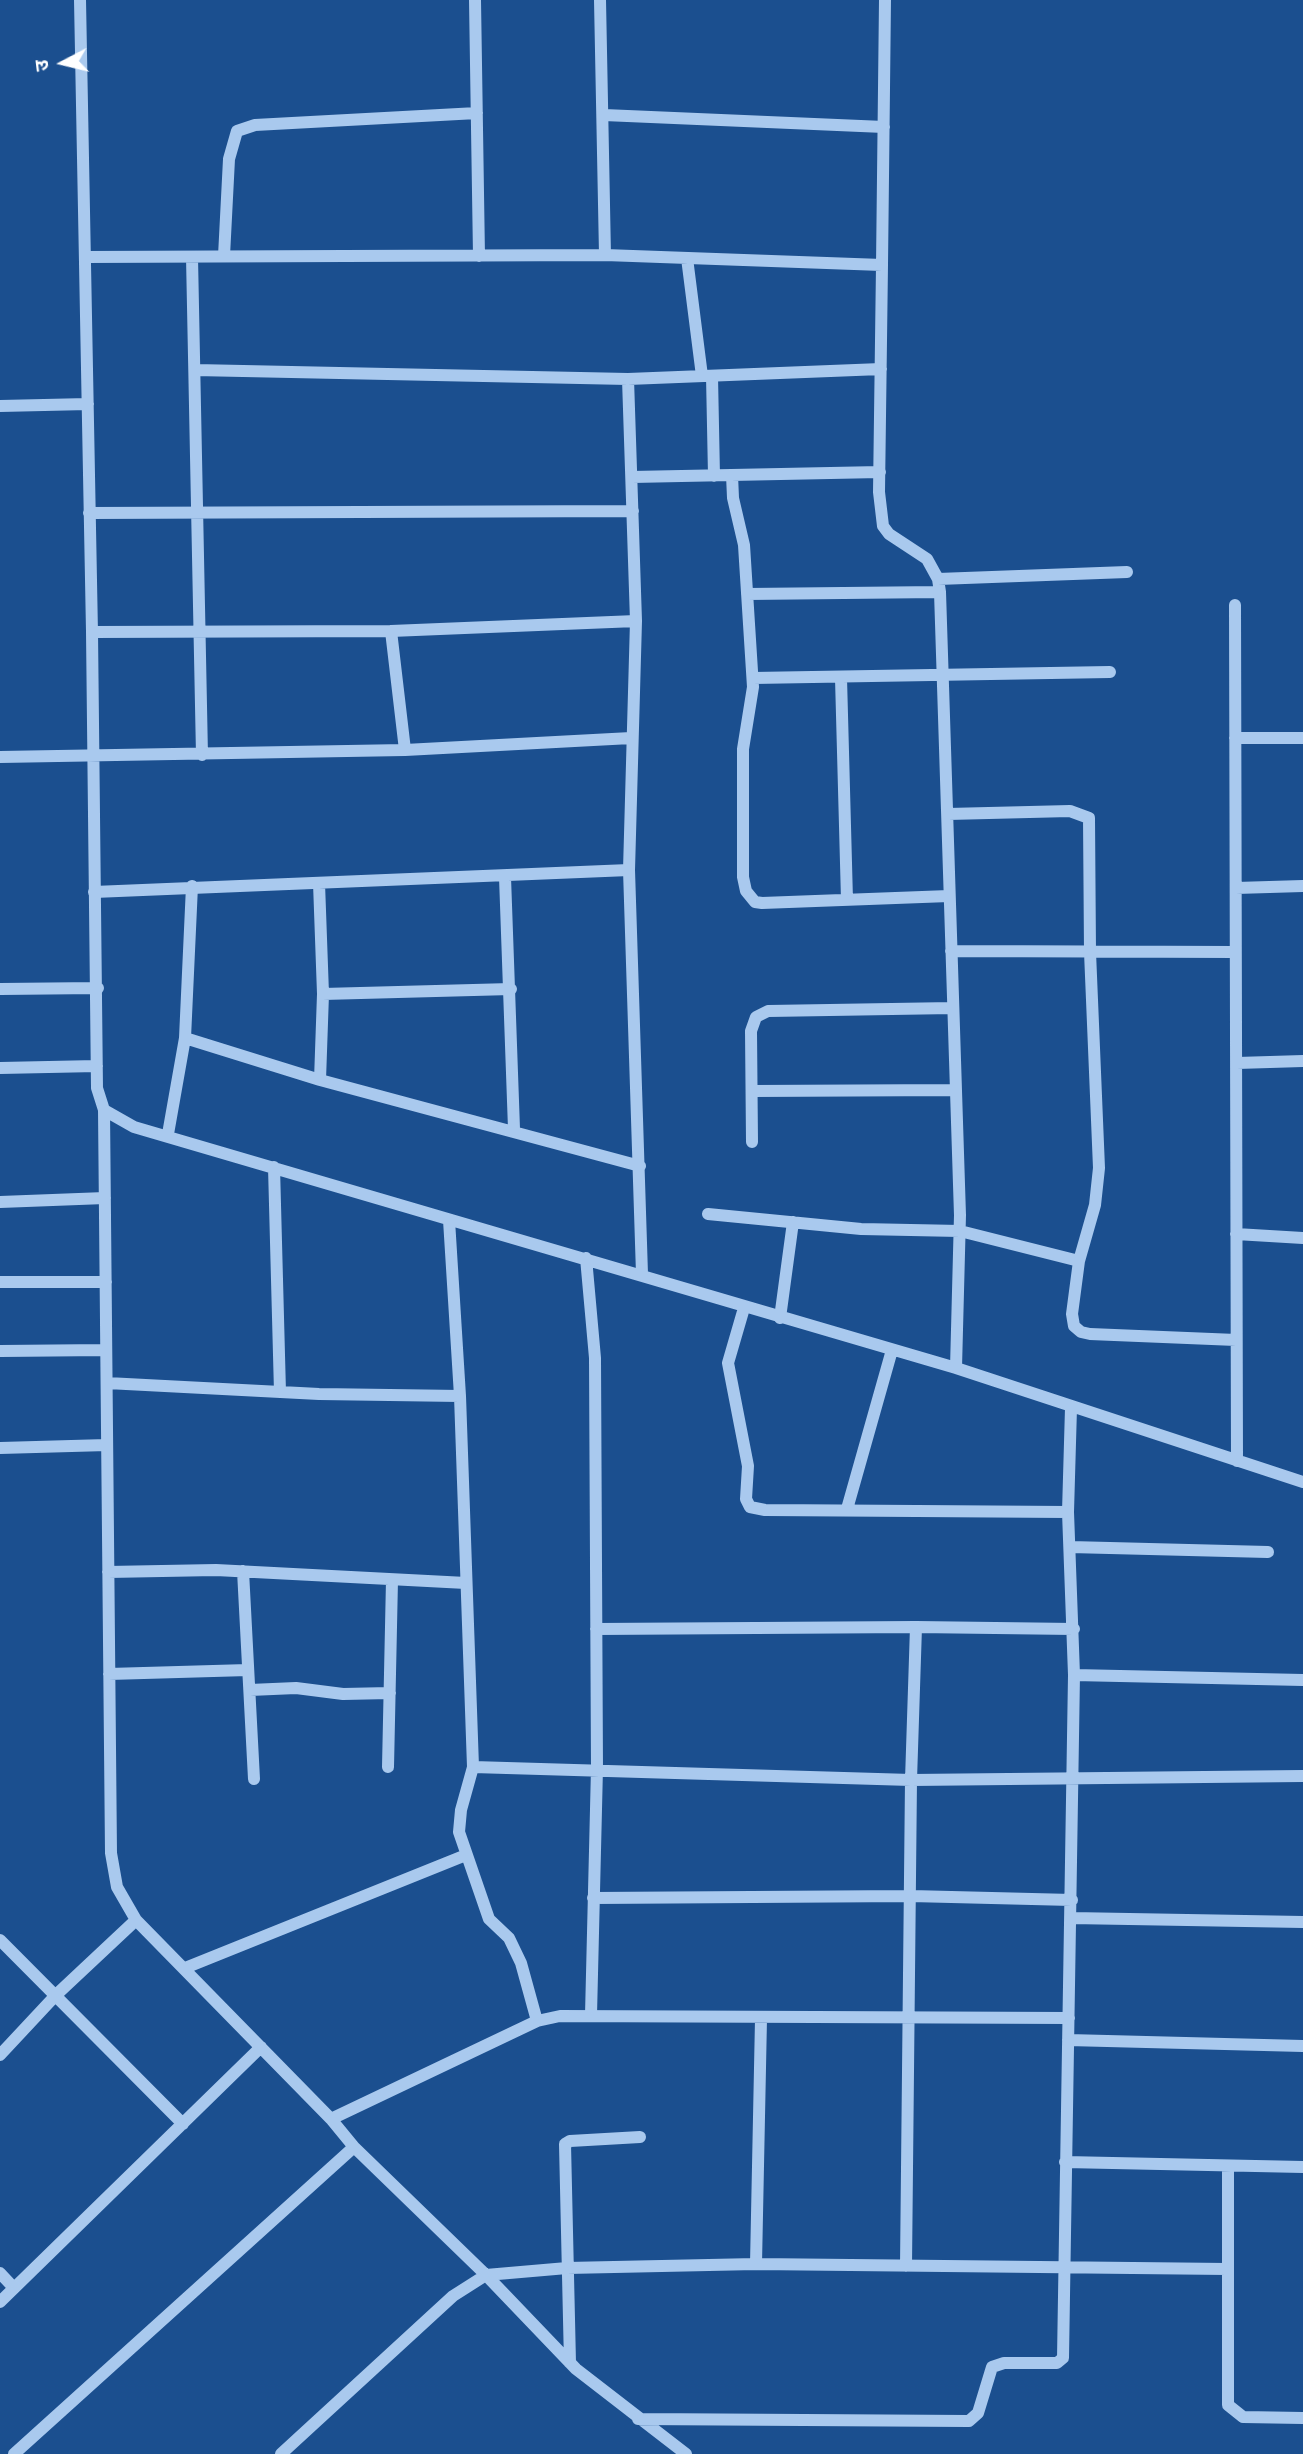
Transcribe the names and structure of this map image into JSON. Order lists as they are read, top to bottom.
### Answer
{
  "north": "left"
}
